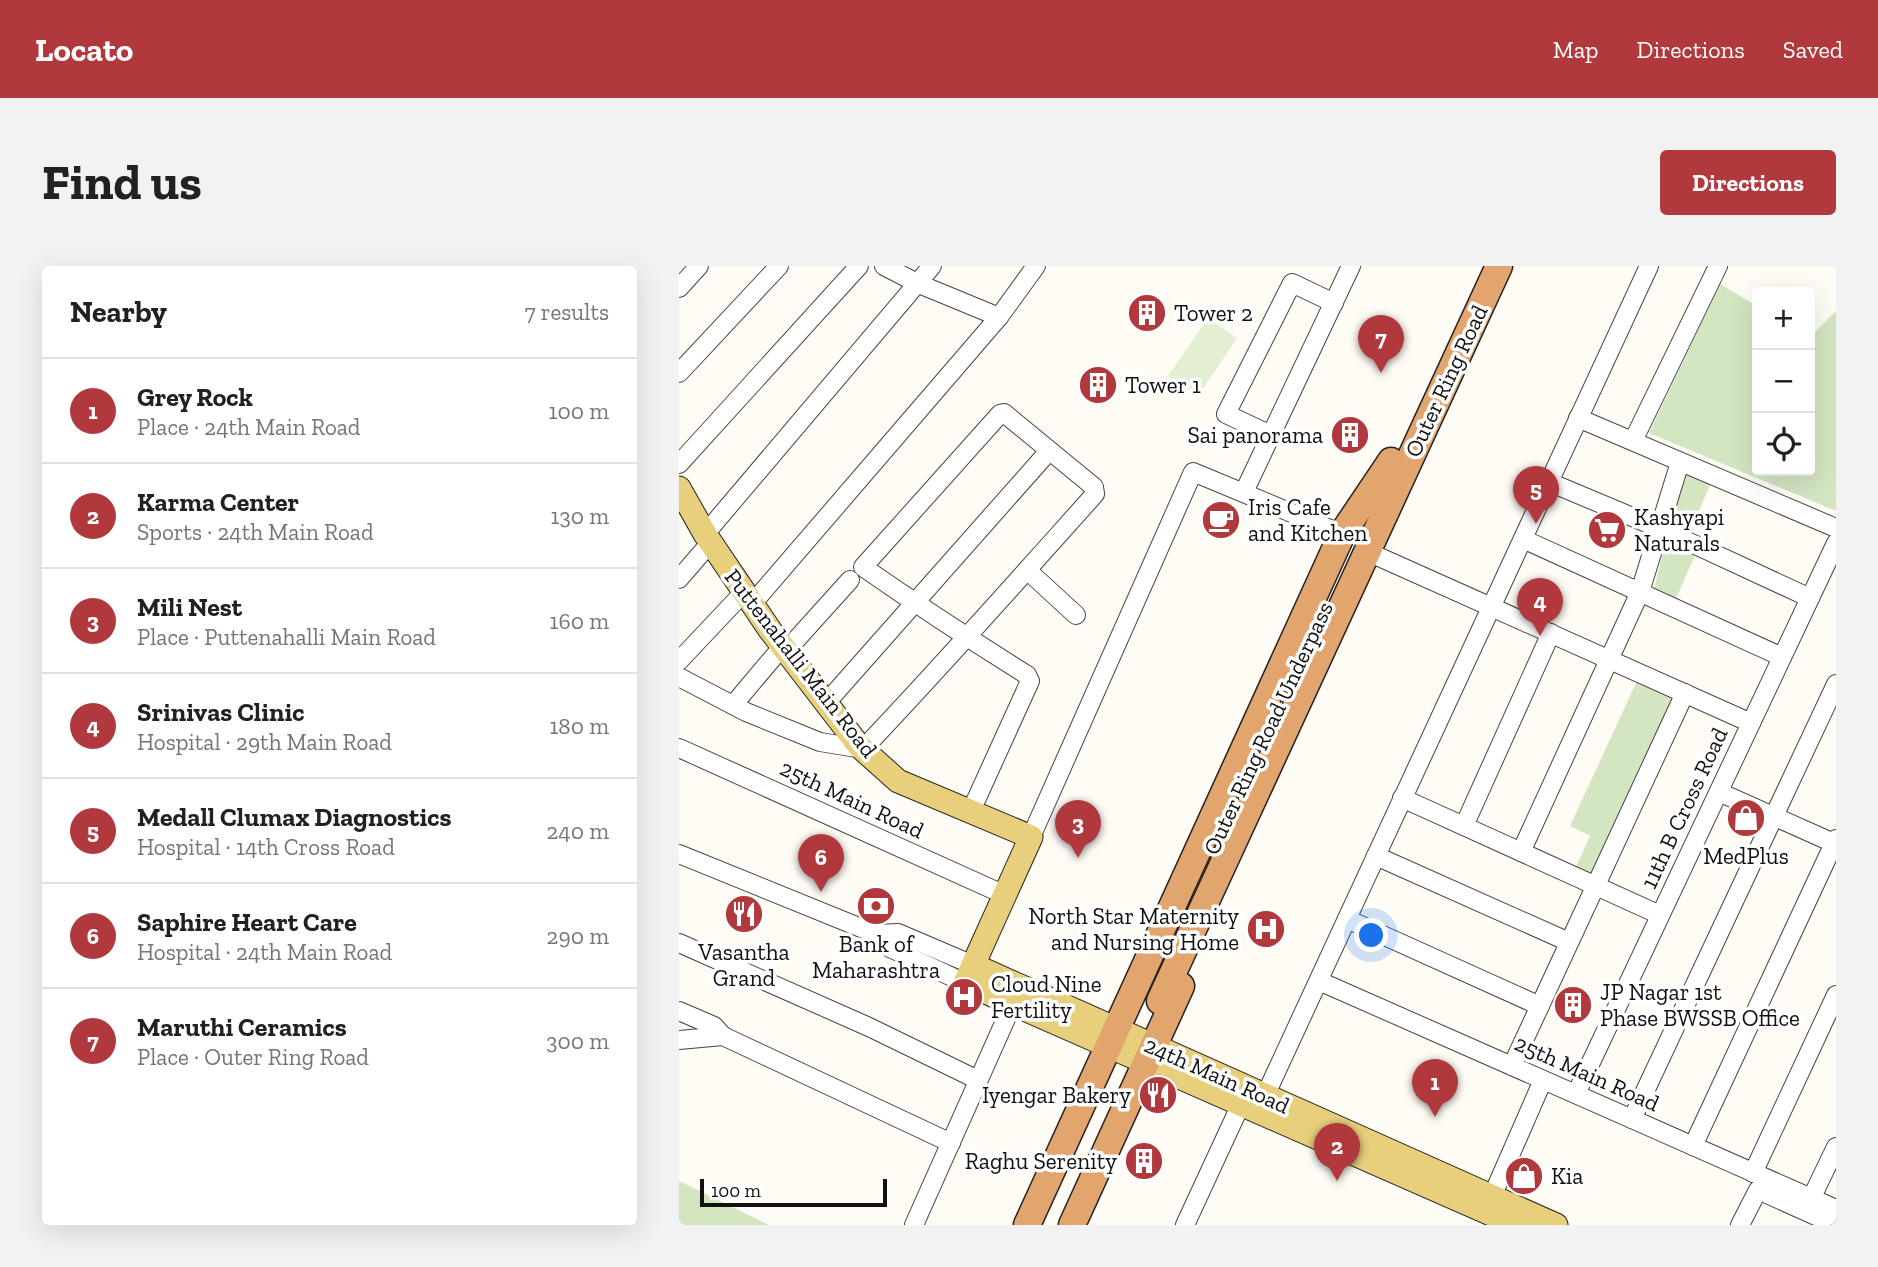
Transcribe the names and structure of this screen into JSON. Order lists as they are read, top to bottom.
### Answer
{
  "streets": {
    "highway": ["Outer Ring Road", "Outer Ring Road Underpass"],
    "main road": ["Puttenahalli Main Road", "24th Main Road"],
    "street": ["25th Main Road", "11th B Cross Road"]
  },
  "crossings": [
    ["Outer Ring Road", "Outer Ring Road Underpass"],
    ["25th Main Road", "11th B Cross Road"]
  ],
  "places": {
    "building": [
      "Tower 2",
      "Tower 1",
      "Sai panorama",
      "JP Nagar 1st Phase BWSSB Office",
      "Raghu Serenity"
    ],
    "cafe": ["Iris Cafe and Kitchen"],
    "supermarket": ["Kashyapi Naturals"],
    "shop": ["MedPlus", "Kia"],
    "bank": ["Bank of Maharashtra"],
    "restaurant": ["Vasantha Grand", "Iyengar Bakery"],
    "hospital": ["North Star Maternity and Nursing Home", "Cloud Nine Fertility"]
  },
  "scale_bar": "100 m",
  "page": {
    "header": "Locato",
    "nav": ["Map", "Directions", "Saved"],
    "buttons": "Directions",
    "title": "Find us",
    "heading": ["Nearby", "7 results"],
    "map_buttons": ["+", "−"],
    "pins": [
      "7",
      "5",
      "4",
      "3",
      "6",
      "1",
      "2"
    ],
    "list": [
      {
        "mark": "1",
        "name": "Grey Rock",
        "note": "Place · 24th Main Road",
        "value": "100 m"
      },
      {
        "mark": "2",
        "name": "Karma Center",
        "note": "Sports · 24th Main Road",
        "value": "130 m"
      },
      {
        "mark": "3",
        "name": "Mili Nest",
        "note": "Place · Puttenahalli Main Road",
        "value": "160 m"
      },
      {
        "mark": "4",
        "name": "Srinivas Clinic",
        "note": "Hospital · 29th Main Road",
        "value": "180 m"
      },
      {
        "mark": "5",
        "name": "Medall Clumax Diagnostics",
        "note": "Hospital · 14th Cross Road",
        "value": "240 m"
      },
      {
        "mark": "6",
        "name": "Saphire Heart Care",
        "note": "Hospital · 24th Main Road",
        "value": "290 m"
      },
      {
        "mark": "7",
        "name": "Maruthi Ceramics",
        "note": "Place · Outer Ring Road",
        "value": "300 m"
      }
    ],
    "scale": "100 m"
  }
}
